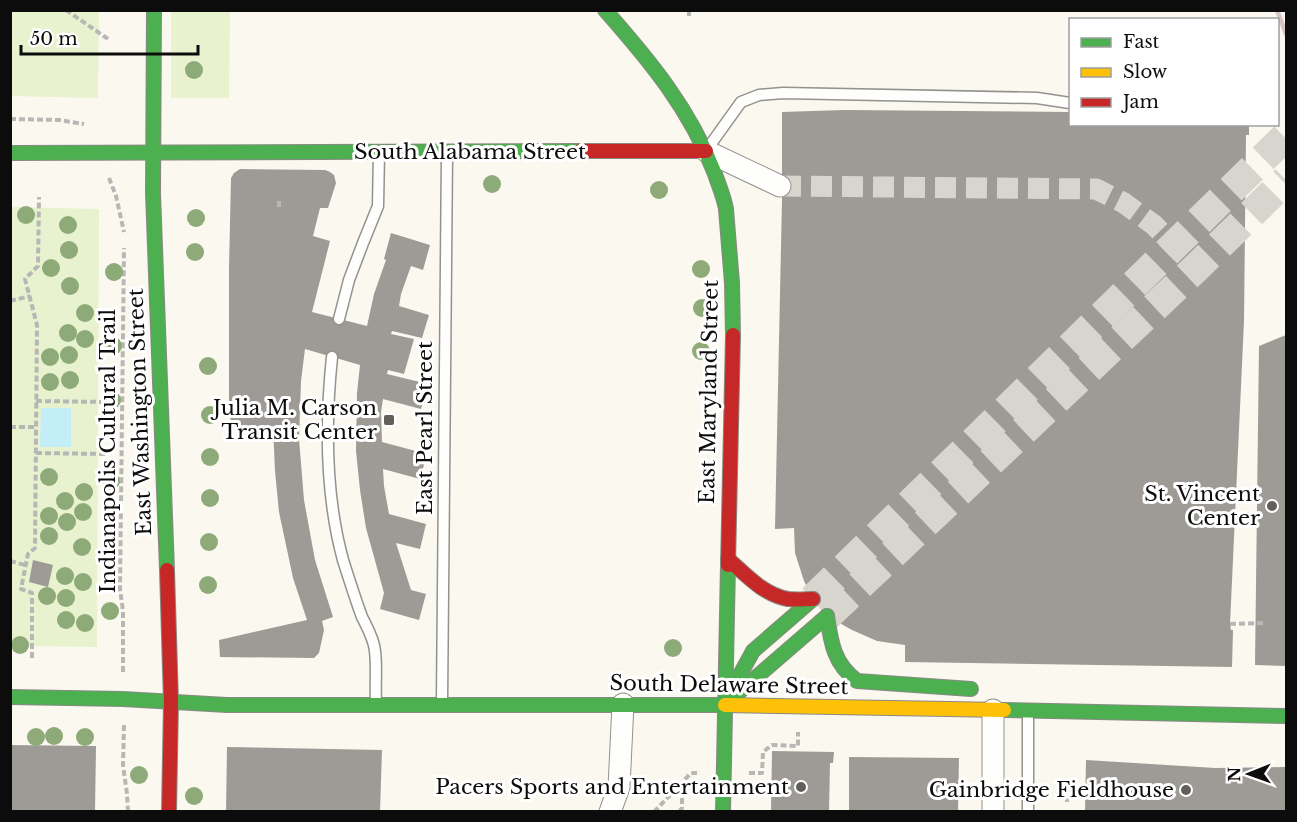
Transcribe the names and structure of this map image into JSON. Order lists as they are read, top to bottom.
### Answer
{
  "streets": {
    "main road": [
      "South Alabama Street",
      "East Maryland Street",
      "East Washington Street",
      "South Delaware Street"
    ],
    "lane": ["East Pearl Street"],
    "path": ["Indianapolis Cultural Trail"]
  },
  "crossings": [
    ["South Alabama Street", "East Maryland Street"],
    ["South Alabama Street", "East Washington Street"],
    ["South Alabama Street", "East Pearl Street"],
    ["East Maryland Street", "South Delaware Street"],
    ["East Washington Street", "South Delaware Street"],
    ["East Pearl Street", "South Delaware Street"]
  ],
  "places": {
    "transit": ["Julia M. Carson Transit Center"],
    "other": ["St. Vincent Center", "Pacers Sports and Entertainment", "Gainbridge Fieldhouse"]
  },
  "legend": ["Fast", "Slow", "Jam"],
  "scale_bar": "50 m",
  "north": "left"
}
